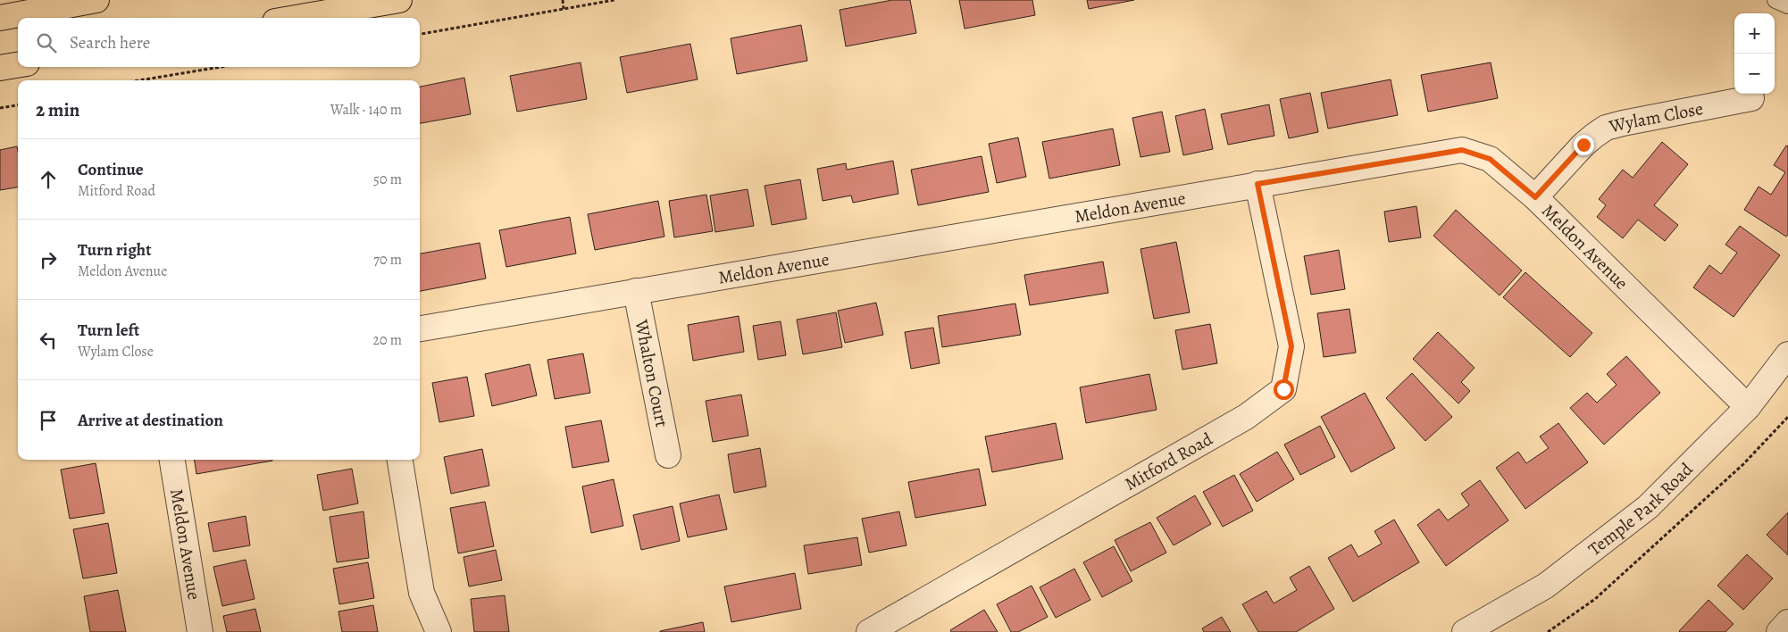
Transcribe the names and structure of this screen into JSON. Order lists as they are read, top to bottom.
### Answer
{
  "streets": {
    "street": [
      "Wylam Close",
      "Meldon Avenue",
      "Whalton Court",
      "Mitford Road",
      "Temple Park Road"
    ]
  },
  "crossings": [
    ["Wylam Close", "Meldon Avenue"],
    ["Meldon Avenue", "Whalton Court"],
    ["Meldon Avenue", "Mitford Road"],
    ["Meldon Avenue", "Temple Park Road"]
  ],
  "page": {
    "map_buttons": ["+", "−"],
    "search": "Search here",
    "heading": ["2 min", "Walk · 140 m"],
    "list": [
      ["Continue", "Mitford Road", "50 m"],
      ["Turn right", "Meldon Avenue", "70 m"],
      ["Turn left", "Wylam Close", "20 m"],
      "Arrive at destination"
    ]
  }
}
